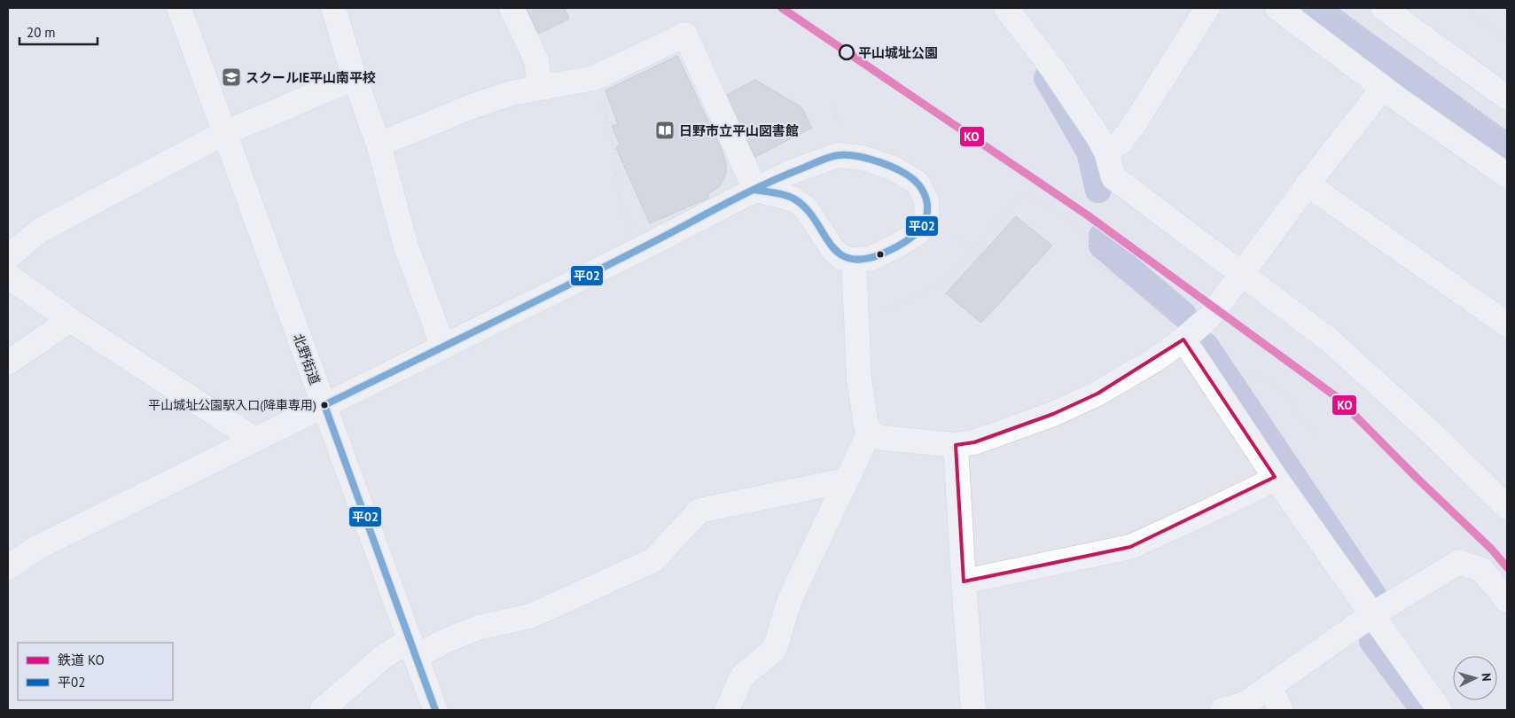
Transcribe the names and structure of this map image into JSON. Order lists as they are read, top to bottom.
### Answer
{
  "streets": {
    "street": ["北野街道"]
  },
  "places": {
    "other": ["平山城址公園", "平山城址公園駅入口(降車専用)"],
    "school or university": ["スクールIE平山南平校"],
    "library": ["日野市立平山図書館"]
  },
  "lines": ["rail line KO", "transit line 平02"],
  "legend": ["鉄道 KO", "平02"],
  "scale_bar": "20 m",
  "north": "right"
}
